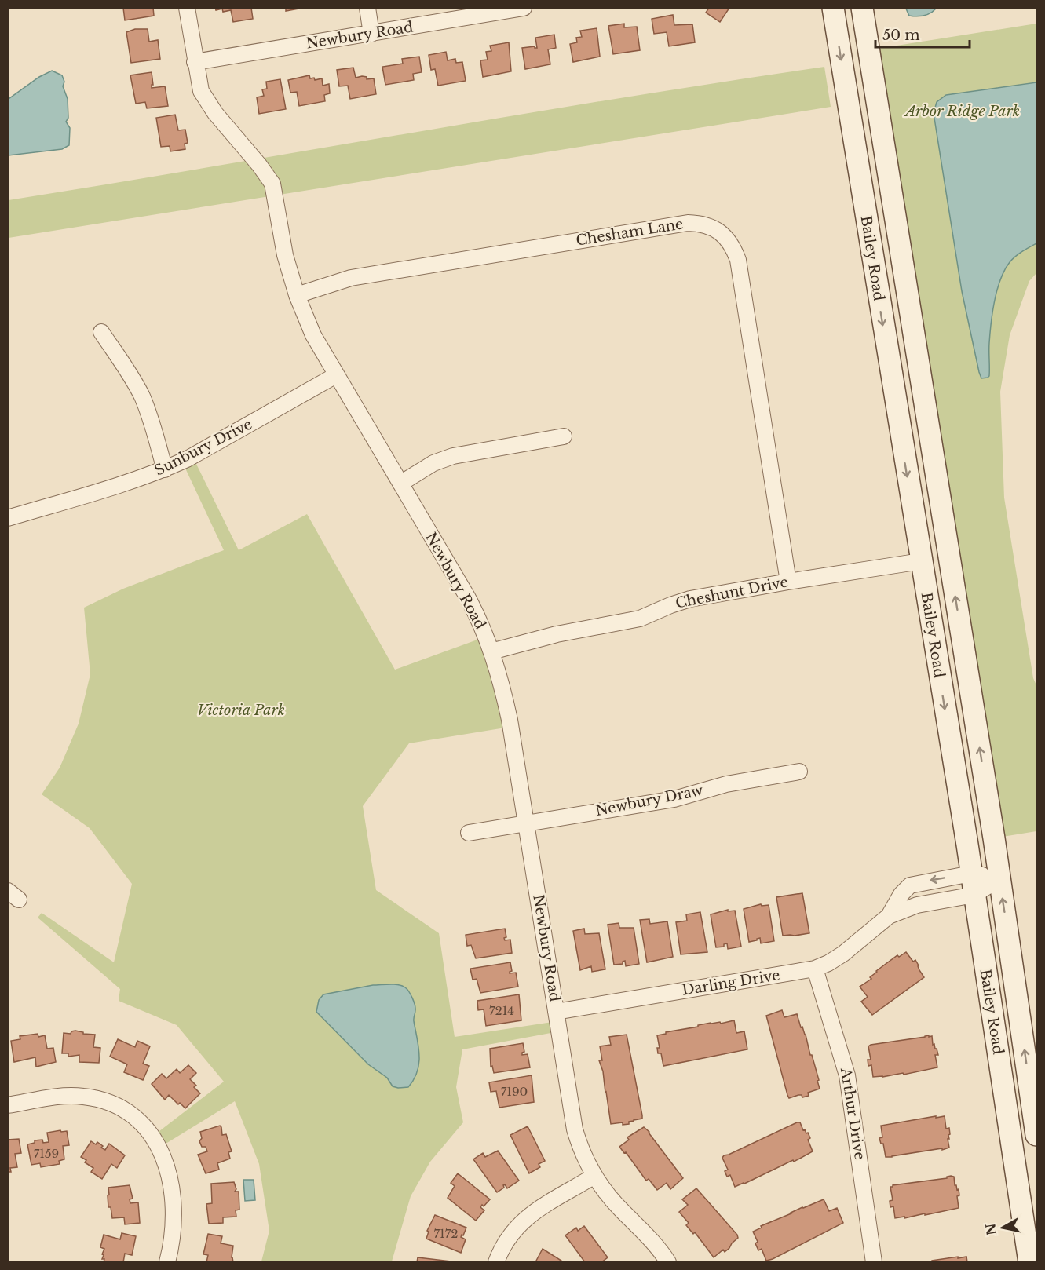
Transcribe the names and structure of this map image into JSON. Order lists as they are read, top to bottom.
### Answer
{
  "streets": {
    "main road": ["Bailey Road"],
    "street": [
      "Newbury Road",
      "Chesham Lane",
      "Sunbury Drive",
      "Cheshunt Drive",
      "Newbury Draw",
      "Darling Drive",
      "Arthur Drive"
    ]
  },
  "crossings": [
    ["Newbury Road", "Chesham Lane"],
    ["Newbury Road", "Sunbury Drive"],
    ["Newbury Road", "Cheshunt Drive"],
    ["Newbury Road", "Newbury Draw"],
    ["Newbury Road", "Darling Drive"],
    ["Chesham Lane", "Cheshunt Drive"],
    ["Bailey Road", "Cheshunt Drive"],
    ["Bailey Road", "Darling Drive"],
    ["Darling Drive", "Arthur Drive"]
  ],
  "parks": ["Arbor Ridge Park", "Victoria Park"],
  "house_numbers": [
    "7214",
    "7190",
    "7159",
    "7172"
  ],
  "scale_bar": "50 m",
  "north": "left"
}
